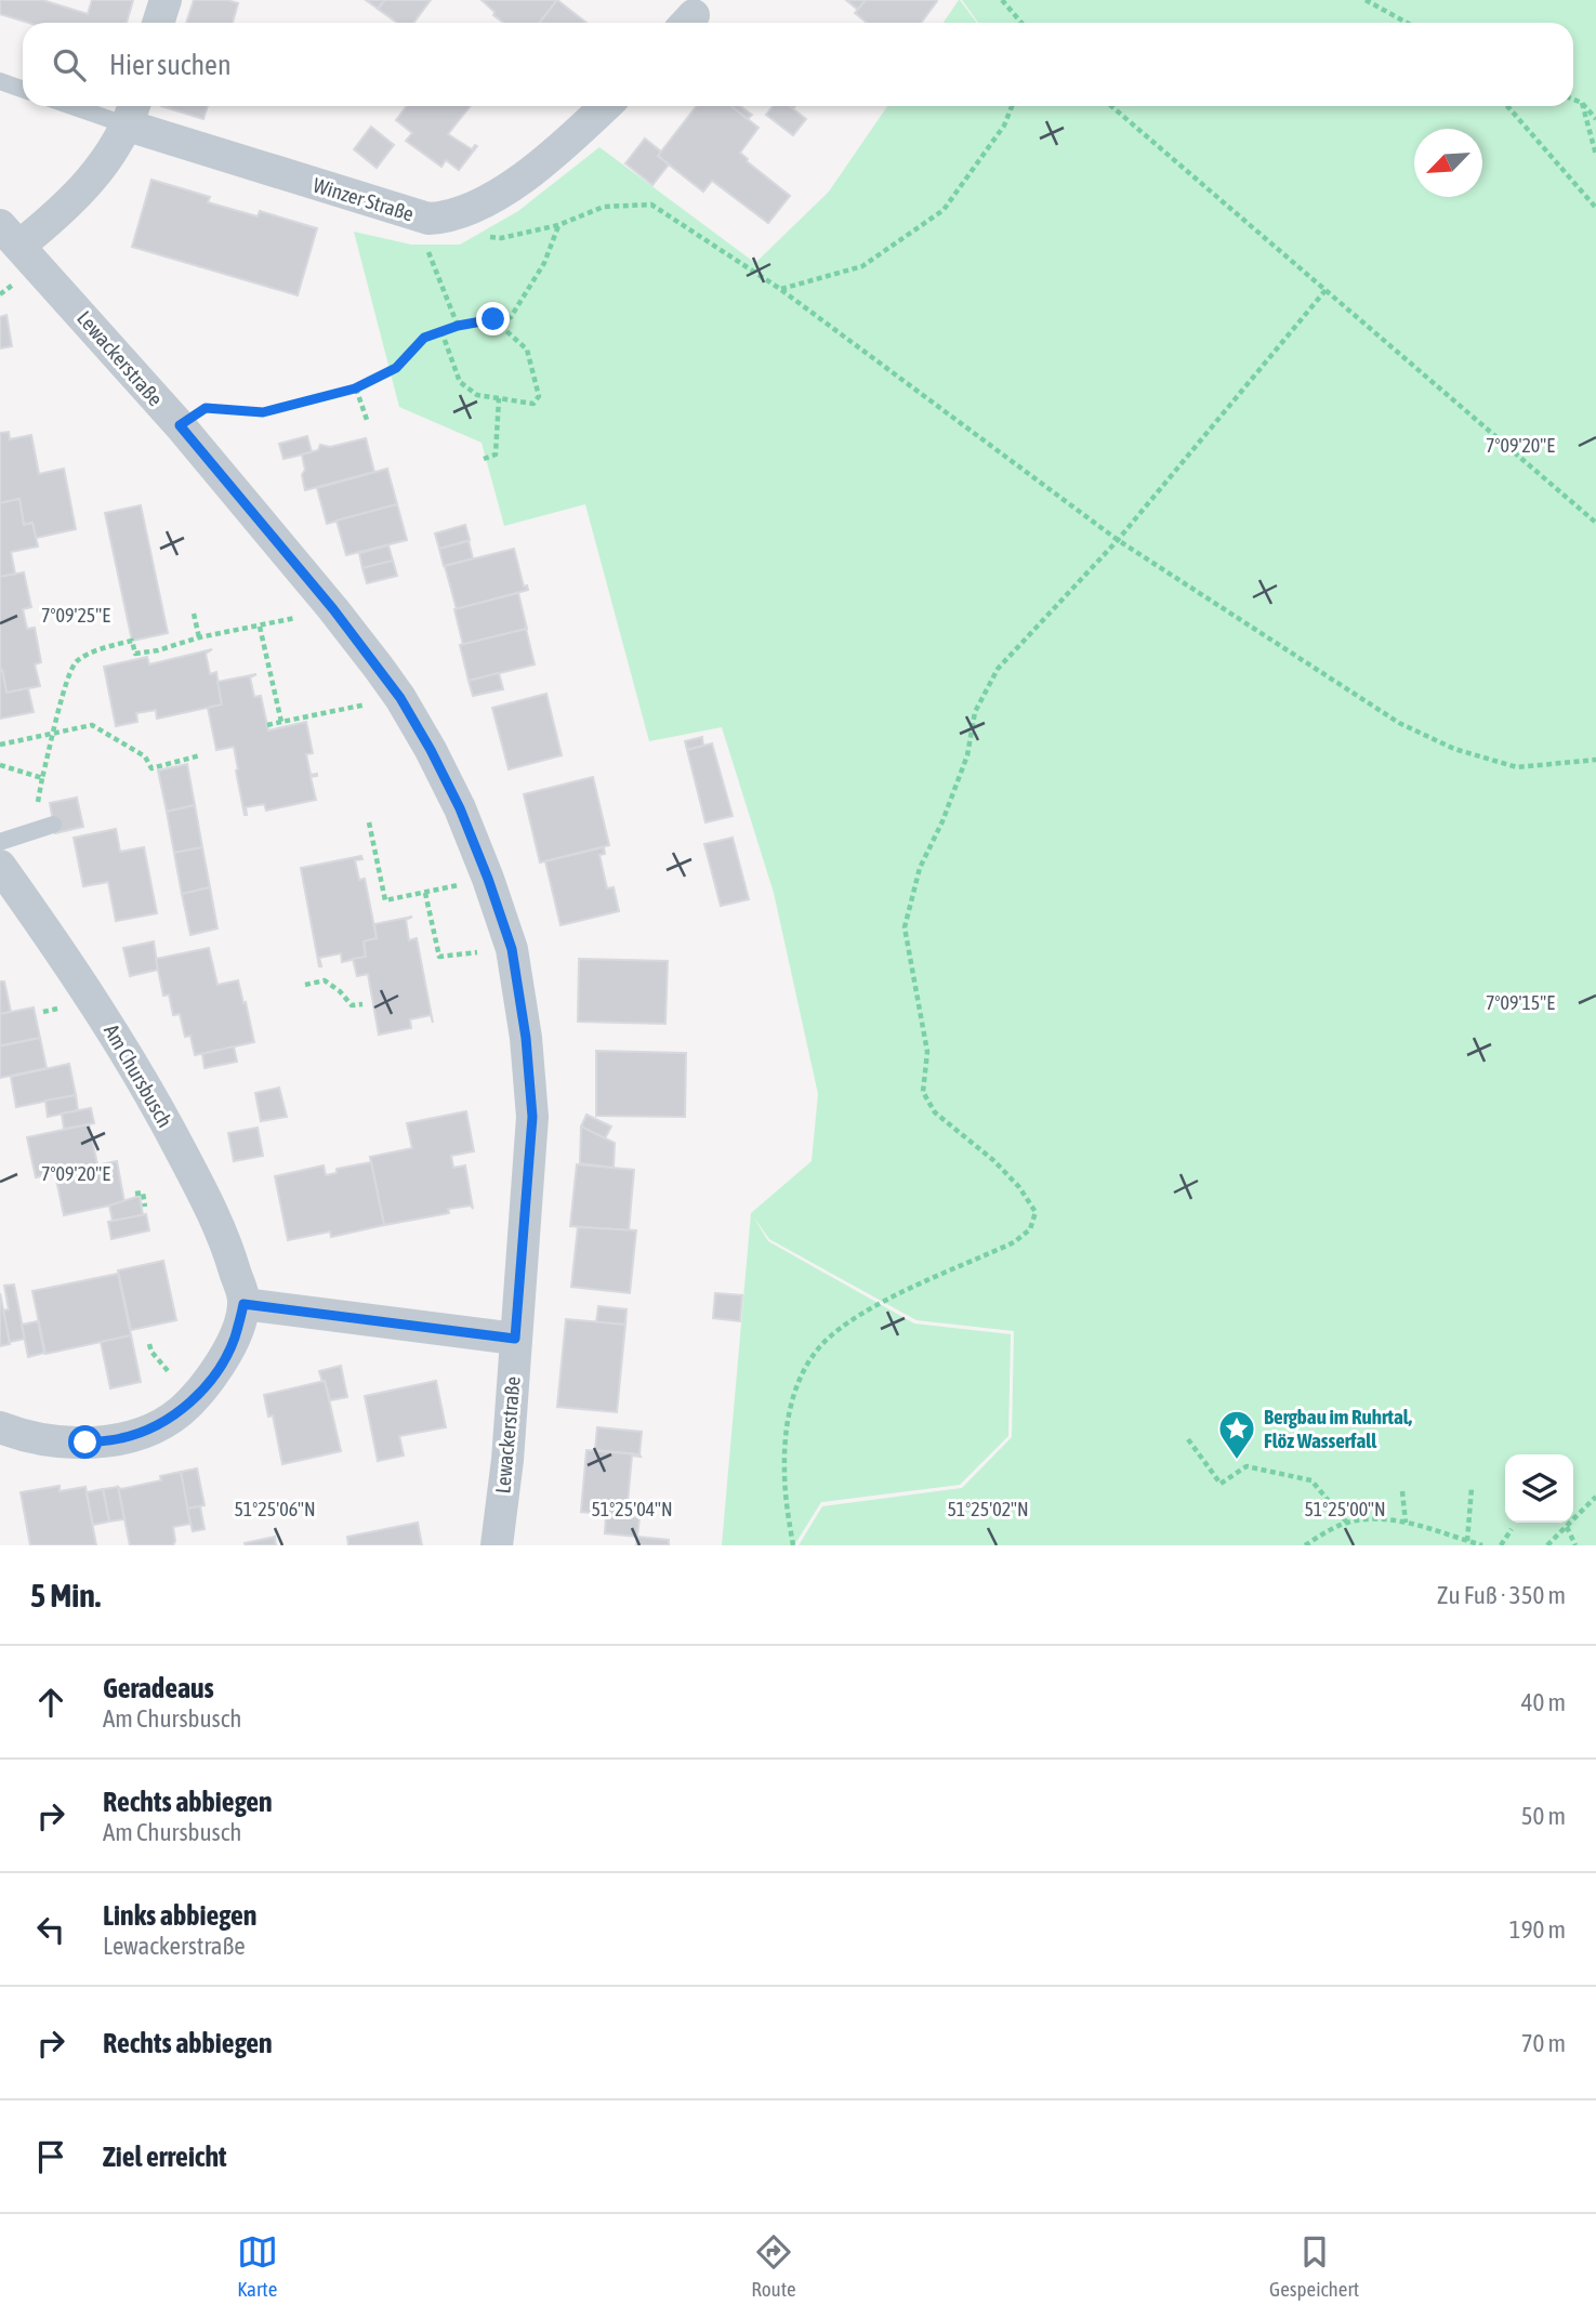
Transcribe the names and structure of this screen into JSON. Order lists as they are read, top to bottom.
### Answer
{
  "streets": {
    "street": ["Winzer Straße", "Lewackerstraße", "Am Chursbusch"]
  },
  "places": {
    "place": ["Bergbau im Ruhrtal, Flöz Wasserfall"]
  },
  "north": "bottom left",
  "page": {
    "search": "Hier suchen",
    "heading": ["5 Min.", "Zu Fuß · 350 m"],
    "list": [
      ["Geradeaus", "Am Chursbusch", "40 m"],
      ["Rechts abbiegen", "Am Chursbusch", "50 m"],
      ["Links abbiegen", "Lewackerstraße", "190 m"],
      ["Rechts abbiegen", "70 m"],
      "Ziel erreicht"
    ],
    "nav": ["Karte", "Route", "Gespeichert"]
  },
  "coordinates": [
    "7°09'20\"E",
    "7°09'25\"E",
    "7°09'15\"E",
    "51°25'06\"N",
    "51°25'04\"N",
    "51°25'02\"N",
    "51°25'00\"N"
  ]
}
